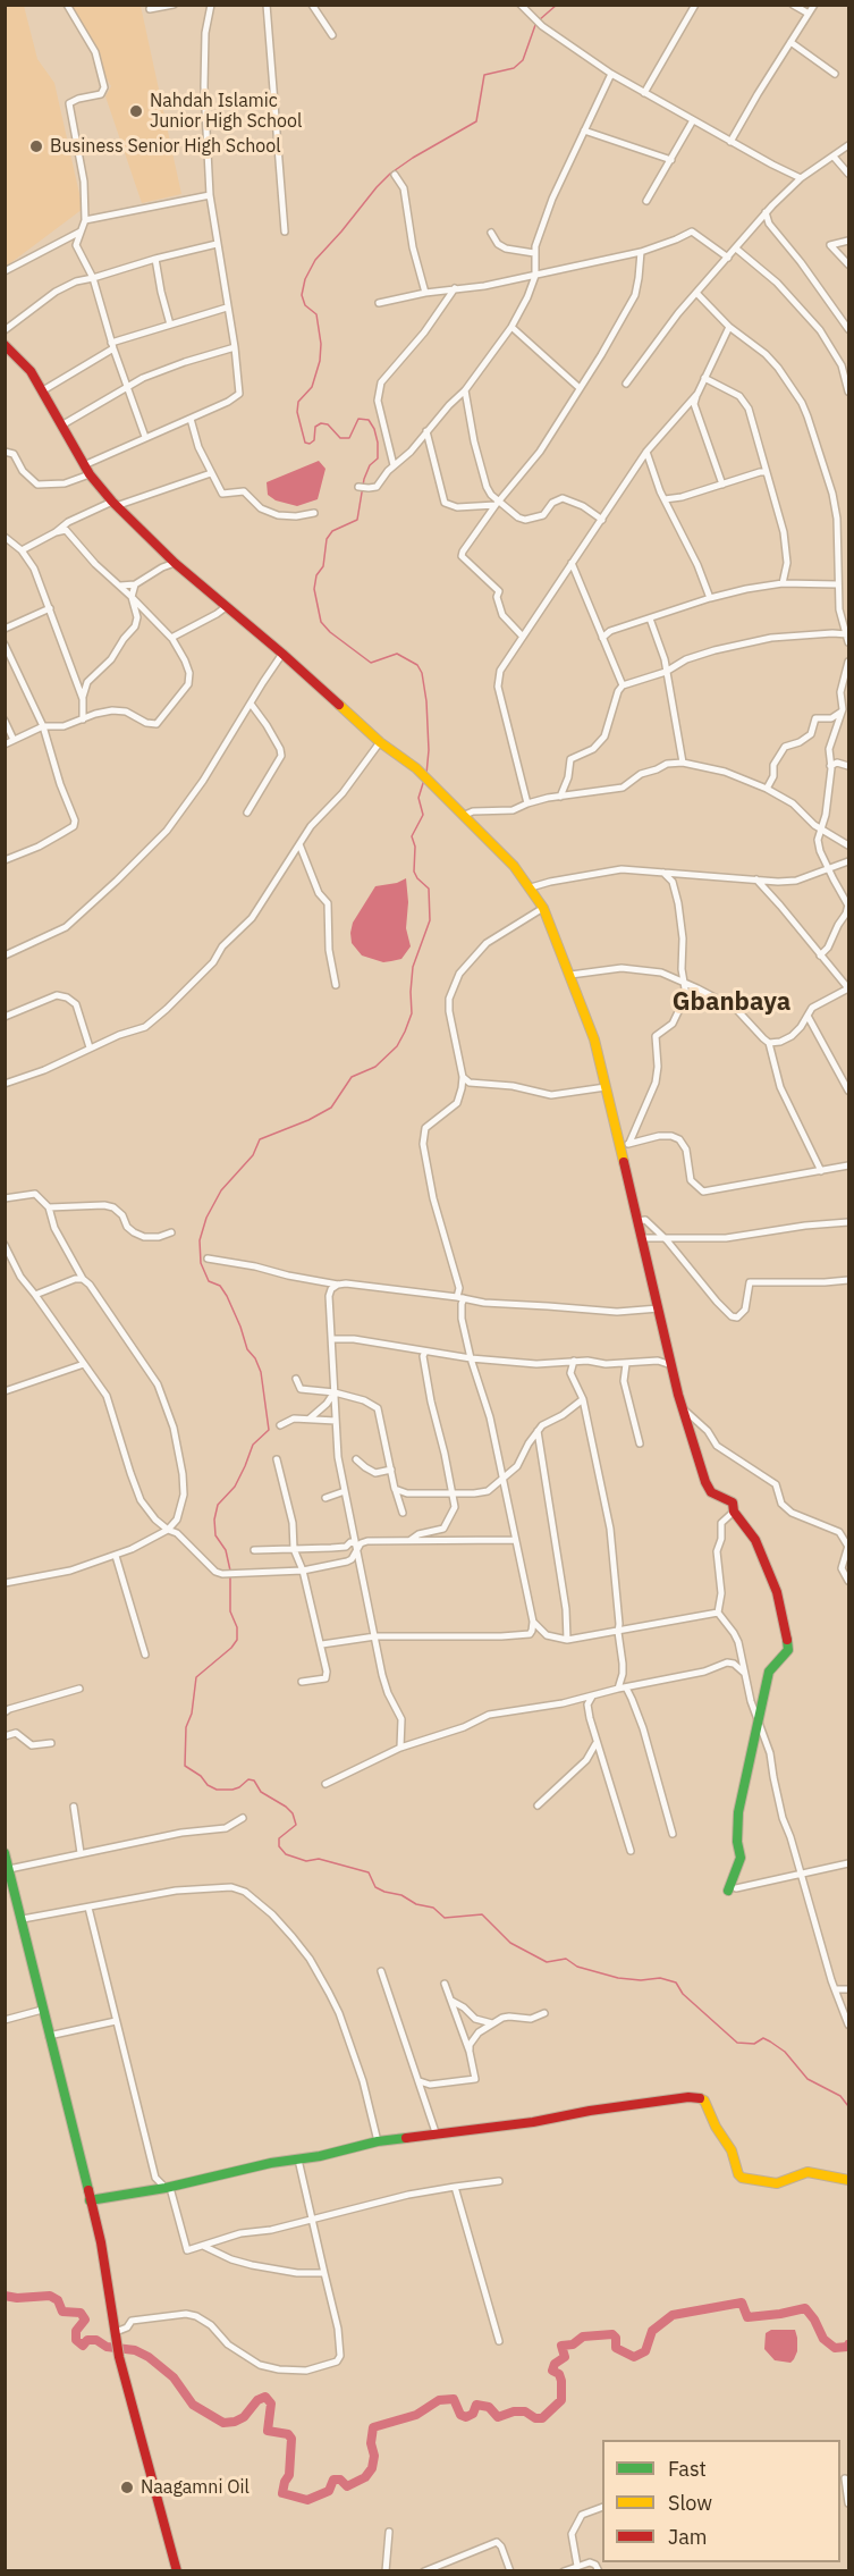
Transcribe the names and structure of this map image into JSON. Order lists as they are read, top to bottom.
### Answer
{
  "districts": ["Gbanbaya"],
  "places": ["Nahdah Islamic Junior High School", "Business Senior High School", "Naagamni Oil"],
  "legend": ["Fast", "Slow", "Jam"]
}
